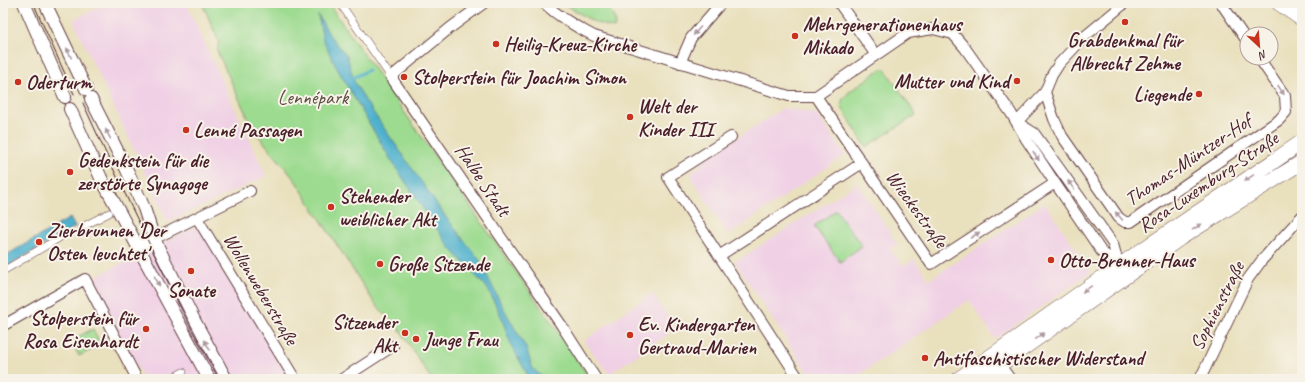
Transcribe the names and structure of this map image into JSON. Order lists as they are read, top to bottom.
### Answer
{
  "streets": {
    "main road": ["Rosa-Luxemburg-Straße"],
    "street": [
      "Thomas-Müntzer-Hof",
      "Halbe Stadt",
      "Wieckestraße",
      "Wollenweberstraße",
      "Sophienstraße"
    ]
  },
  "parks": ["Lennépark"],
  "places": [
    "Grabdenkmal für Albrecht Zehme",
    "Mehrgenerationenhaus Mikado",
    "Heilig-Kreuz-Kirche",
    "Stolperstein für Joachim Simon",
    "Mutter und Kind",
    "Oderturm",
    "Liegende",
    "Welt der Kinder III",
    "Lenné Passagen",
    "Gedenkstein für die zerstörte Synagoge",
    "Stehender weiblicher Akt",
    "Zierbrunnen 'Der Osten leuchtet'",
    "Otto-Brenner-Haus",
    "Große Sitzende",
    "Sonate",
    "Stolperstein für Rosa Eisenhardt",
    "Sitzender Akt",
    "Ev. Kindergarten Gertraud-Marien",
    "Junge Frau",
    "Antifaschistischer Widerstand"
  ],
  "north": "bottom right"
}
